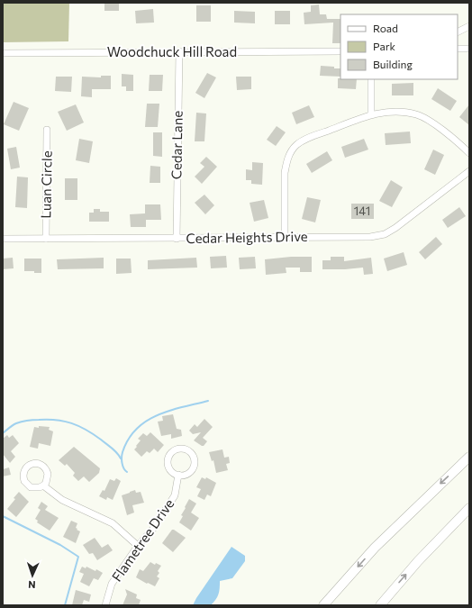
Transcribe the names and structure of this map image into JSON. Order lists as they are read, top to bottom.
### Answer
{
  "streets": {
    "street": [
      "Woodchuck Hill Road",
      "Cedar Lane",
      "Luan Circle",
      "Cedar Heights Drive",
      "Flametree Drive"
    ]
  },
  "crossings": [
    ["Woodchuck Hill Road", "Cedar Lane"],
    ["Cedar Lane", "Cedar Heights Drive"],
    ["Luan Circle", "Cedar Heights Drive"]
  ],
  "house_numbers": ["141"],
  "legend": ["Road", "Park", "Building"],
  "north": "bottom"
}
